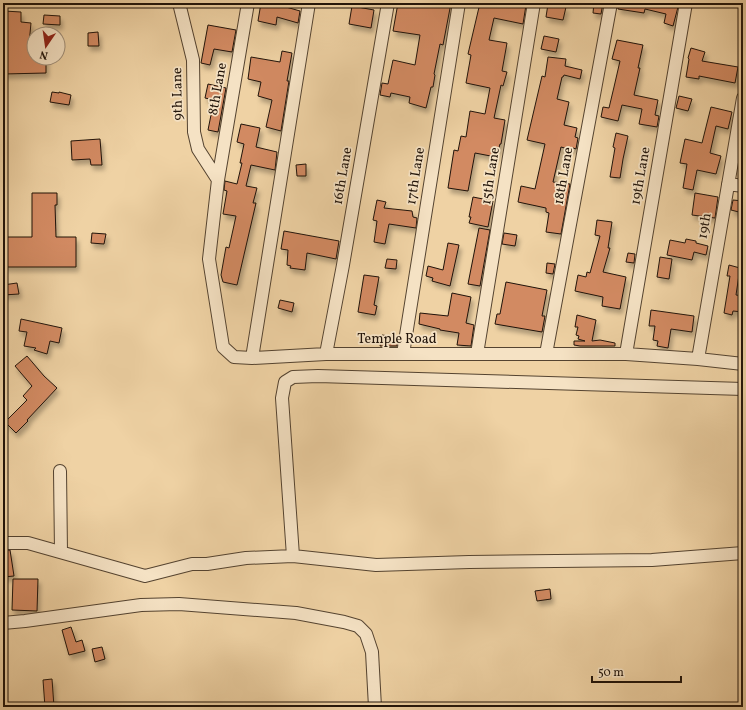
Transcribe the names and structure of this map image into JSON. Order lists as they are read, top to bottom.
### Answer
{
  "streets": {
    "street": [
      "8th Lane",
      "9th Lane",
      "16th Lane",
      "17th Lane",
      "15th Lane",
      "18th Lane",
      "19th Lane",
      "19th",
      "Temple Road"
    ]
  },
  "crossings": [
    ["8th Lane", "9th Lane"],
    ["8th Lane", "Temple Road"],
    ["9th Lane", "Temple Road"],
    ["16th Lane", "Temple Road"],
    ["17th Lane", "Temple Road"],
    ["15th Lane", "Temple Road"],
    ["18th Lane", "Temple Road"],
    ["19th Lane", "Temple Road"],
    ["19th", "Temple Road"]
  ],
  "scale_bar": "50 m",
  "north": "bottom"
}
